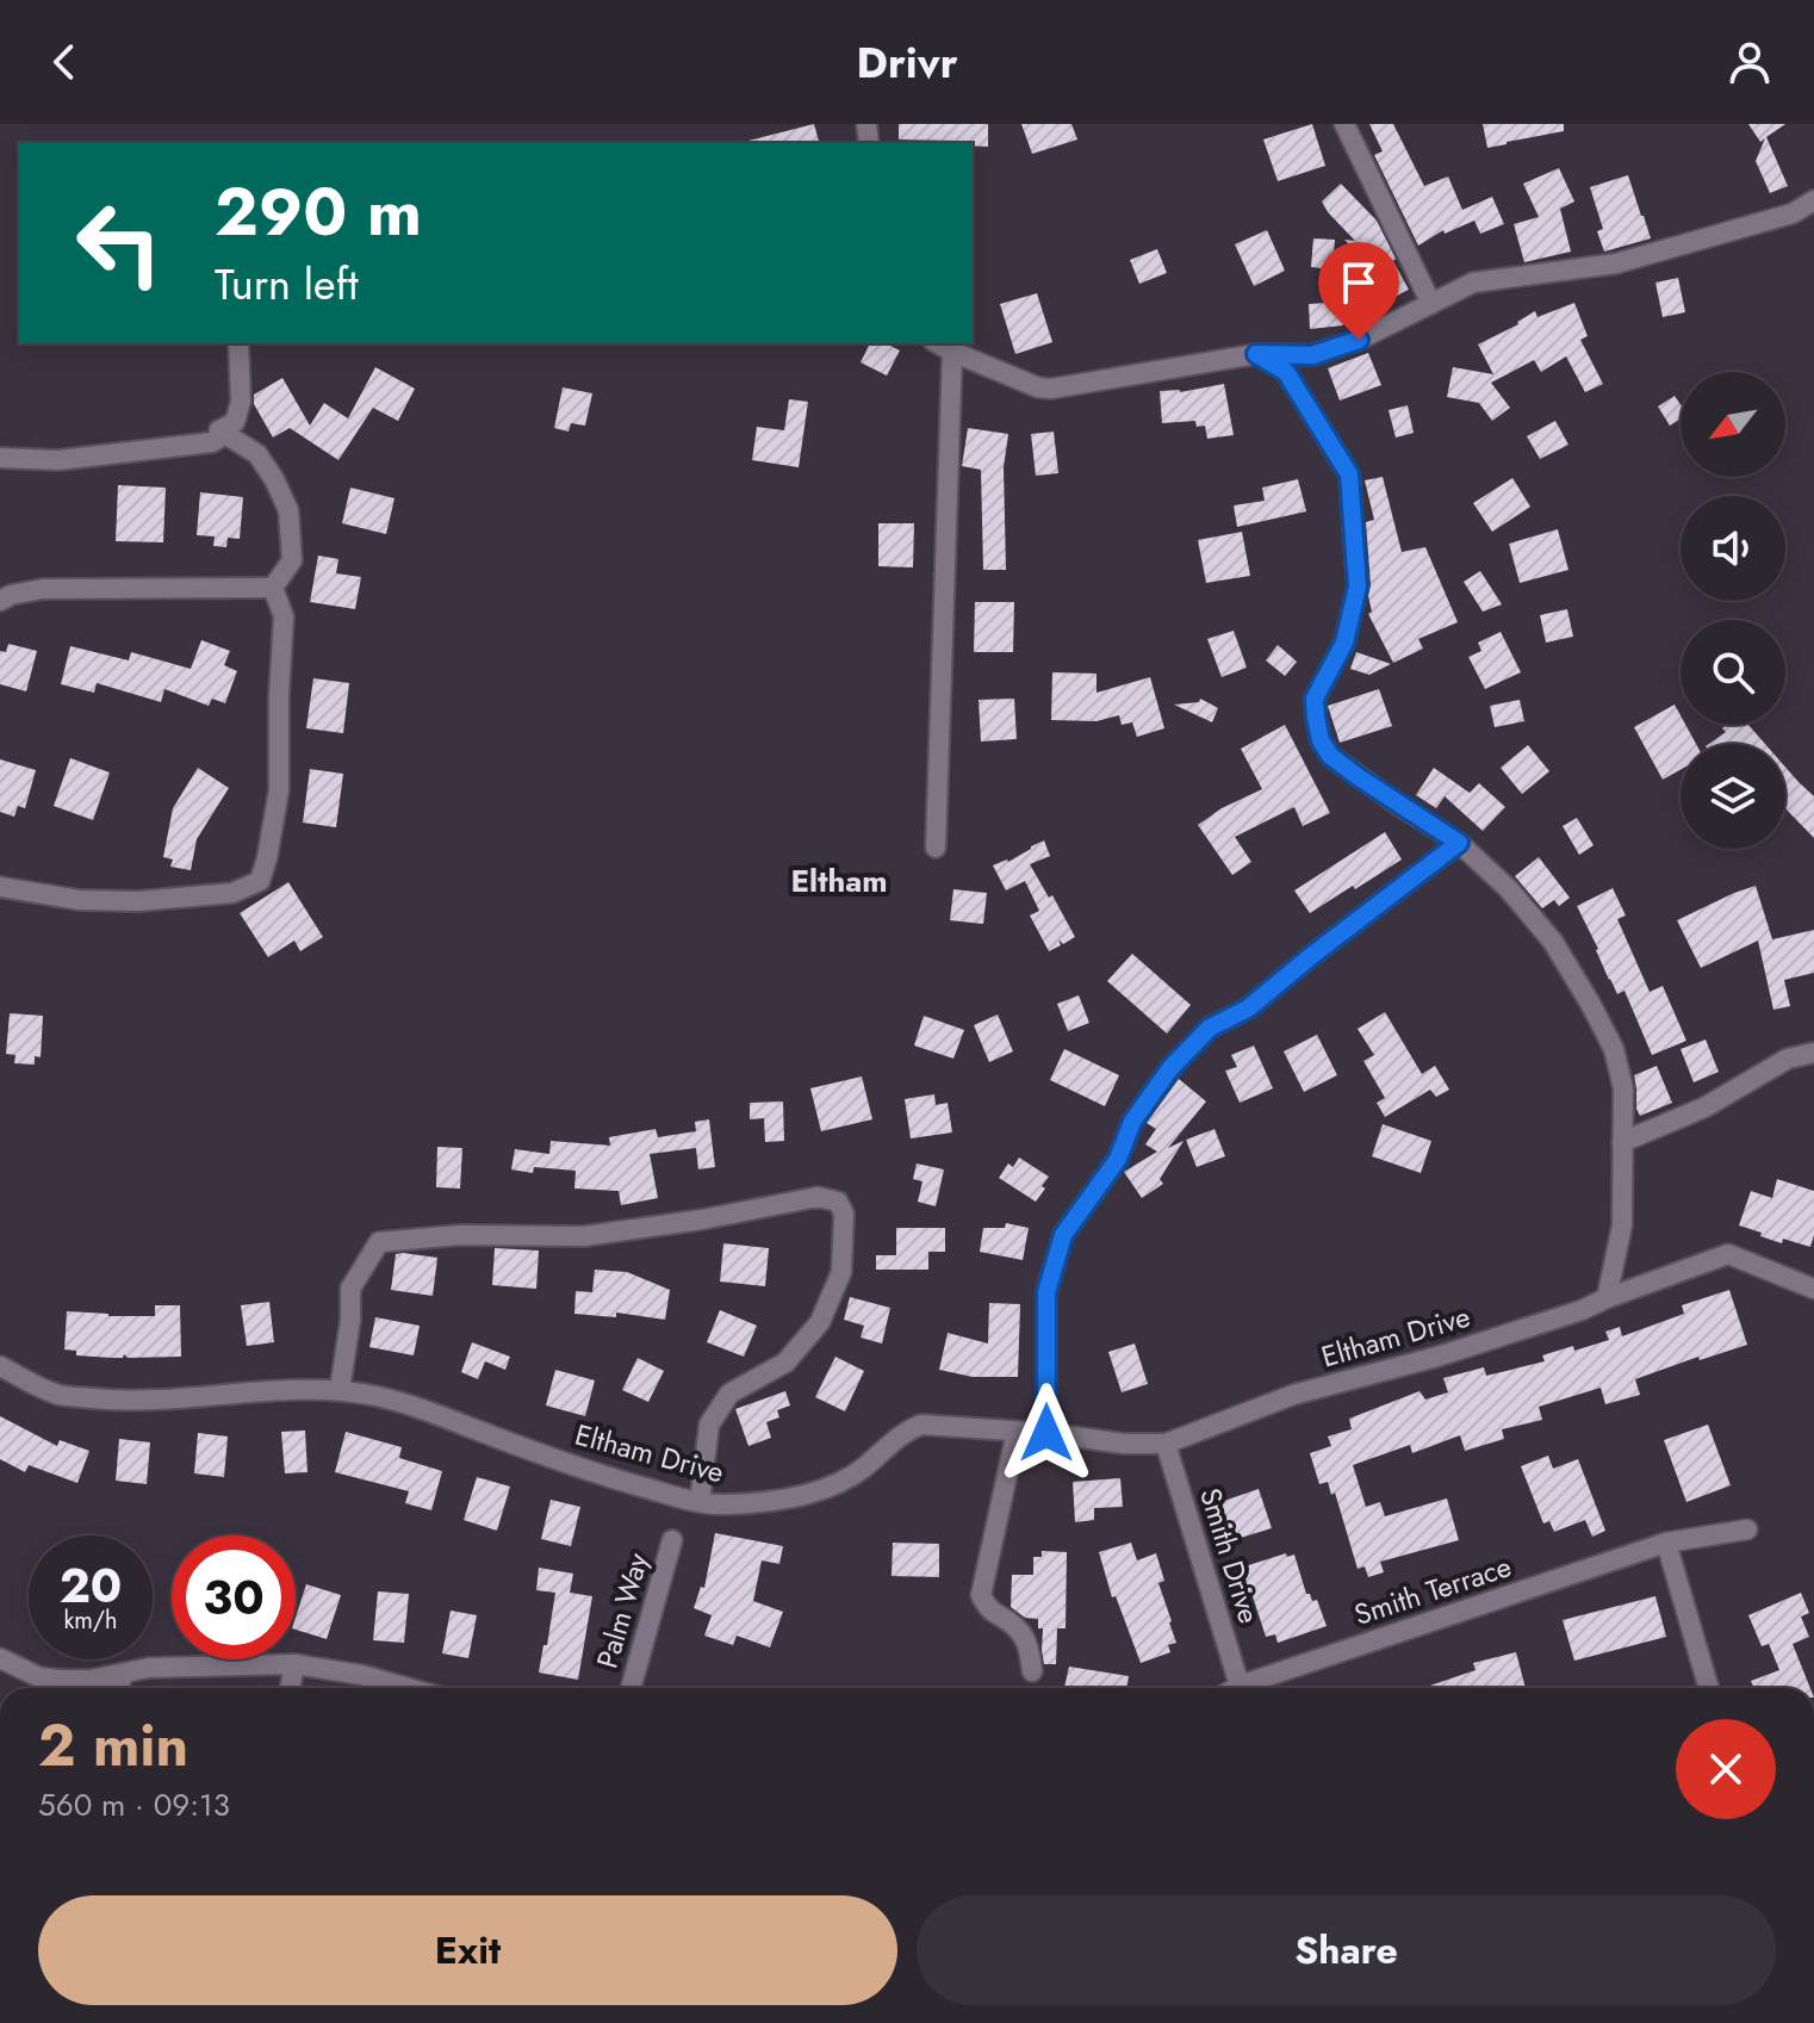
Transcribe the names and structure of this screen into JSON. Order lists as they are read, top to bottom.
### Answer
{
  "streets": {
    "street": [
      "Eltham Drive",
      "Smith Drive",
      "Smith Terrace",
      "Palm Way"
    ]
  },
  "crossings": [
    ["Eltham Drive", "Smith Drive"],
    ["Smith Drive", "Smith Terrace"]
  ],
  "districts": ["Eltham"],
  "north": "bottom left",
  "page": {
    "header": "Drivr",
    "turn": ["290 m", "Turn left"],
    "speed": "20 km/h",
    "limit": "30",
    "heading": ["2 min", "560 m · 09:13"],
    "buttons": ["Exit", "Share"]
  }
}
